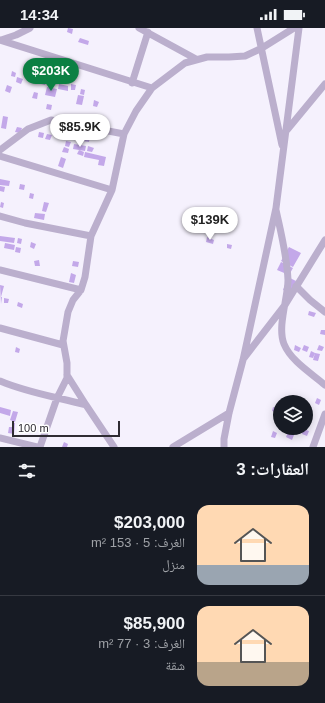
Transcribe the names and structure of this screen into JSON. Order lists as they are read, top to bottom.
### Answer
{
  "scale_bar": "100 m",
  "page": {
    "status": "14:34",
    "price": ["$203K", "$85.9K", "$139K"],
    "scale": "100 m",
    "heading": "العقارات: 3",
    "list": [
      {
        "name": "$203,000",
        "note": "الغرف: 5 · 153 m² · منزل"
      },
      {
        "name": "$85,900",
        "note": "الغرف: 3 · 77 m² · شقة"
      }
    ]
  }
}
